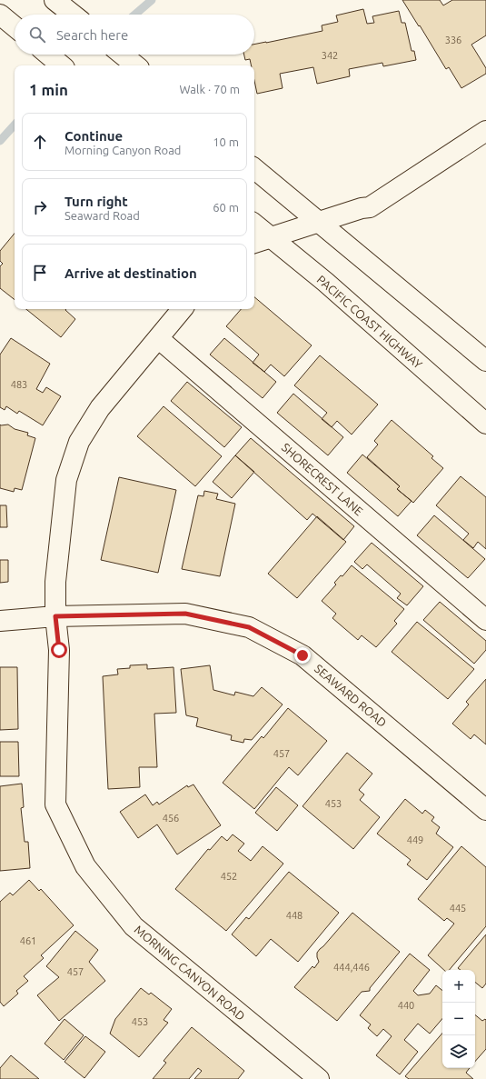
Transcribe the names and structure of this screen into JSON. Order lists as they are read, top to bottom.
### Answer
{
  "streets": {
    "main road": [
      "PACIFIC COAST HIGHWAY",
      "SHORECREST LANE",
      "SEAWARD ROAD",
      "MORNING CANYON ROAD"
    ]
  },
  "crossings": [
    ["SHORECREST LANE", "MORNING CANYON ROAD"],
    ["SEAWARD ROAD", "MORNING CANYON ROAD"]
  ],
  "house_numbers": [
    "336",
    "342",
    "483",
    "457",
    "453",
    "456",
    "449",
    "452",
    "445",
    "448",
    "461",
    "444,446",
    "457",
    "440",
    "453"
  ],
  "page": {
    "search": "Search here",
    "heading": ["1 min", "Walk · 70 m"],
    "list": [
      ["Continue", "Morning Canyon Road", "10 m"],
      ["Turn right", "Seaward Road", "60 m"],
      "Arrive at destination"
    ],
    "map_buttons": ["+", "−"]
  }
}
